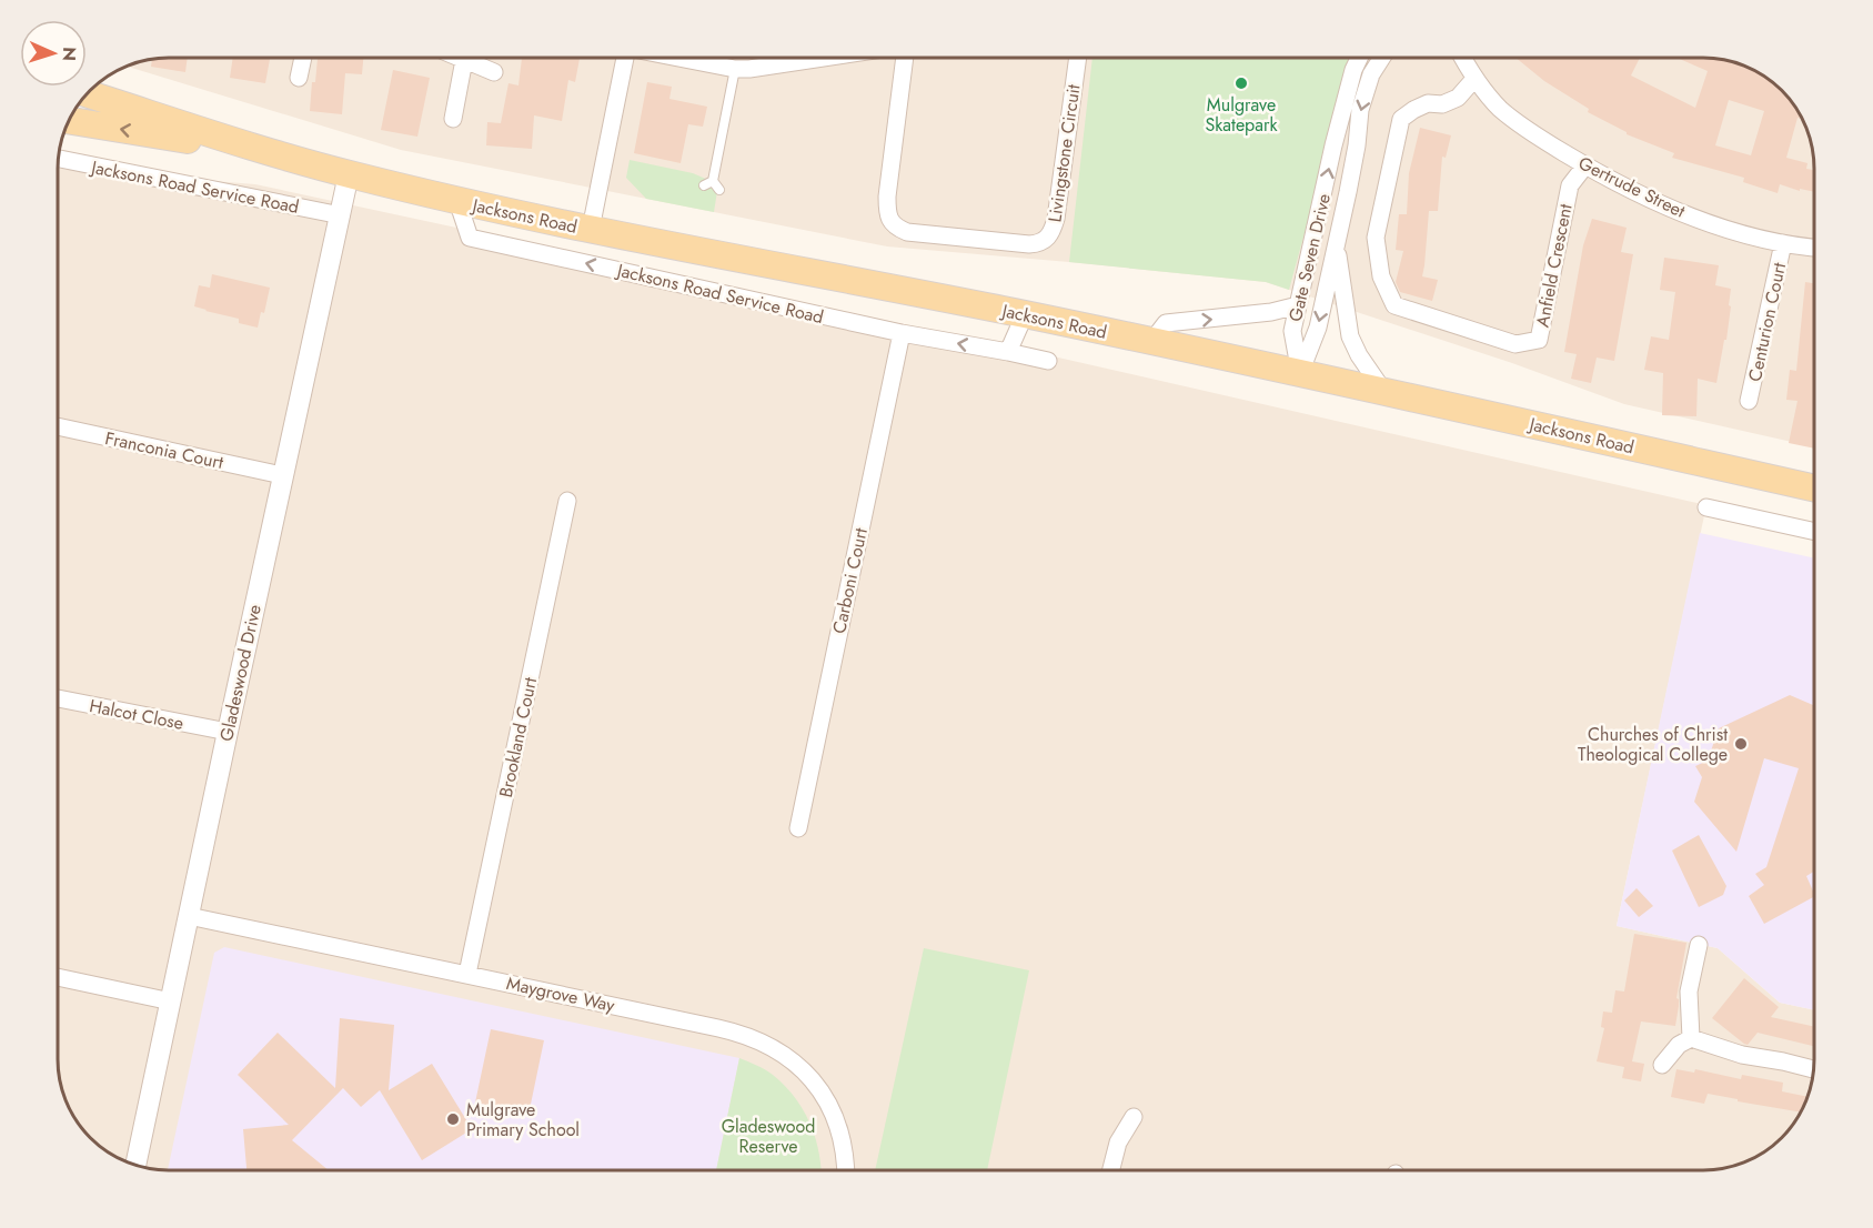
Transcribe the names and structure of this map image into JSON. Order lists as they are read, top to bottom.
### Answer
{
  "streets": {
    "main road": ["Jacksons Road"],
    "street": [
      "Livingstone Circuit",
      "Jacksons Road Service Road",
      "Gertrude Street",
      "Gate Seven Drive",
      "Anfield Crescent",
      "Centurion Court",
      "Franconia Court",
      "Carboni Court",
      "Gladeswood Drive",
      "Halcot Close",
      "Brookland Court",
      "Maygrove Way"
    ]
  },
  "crossings": [
    ["Jacksons Road Service Road", "Jacksons Road"],
    ["Jacksons Road Service Road", "Carboni Court"],
    ["Jacksons Road Service Road", "Gladeswood Drive"],
    ["Gertrude Street", "Anfield Crescent"],
    ["Gertrude Street", "Centurion Court"],
    ["Jacksons Road", "Gate Seven Drive"],
    ["Jacksons Road", "Gladeswood Drive"],
    ["Franconia Court", "Gladeswood Drive"],
    ["Gladeswood Drive", "Halcot Close"],
    ["Gladeswood Drive", "Maygrove Way"],
    ["Brookland Court", "Maygrove Way"]
  ],
  "one_way": ["Jacksons Road Service Road"],
  "parks": ["Gladeswood Reserve"],
  "places": ["Mulgrave Skatepark", "Churches of Christ Theological College", "Mulgrave Primary School"],
  "north": "right"
}
